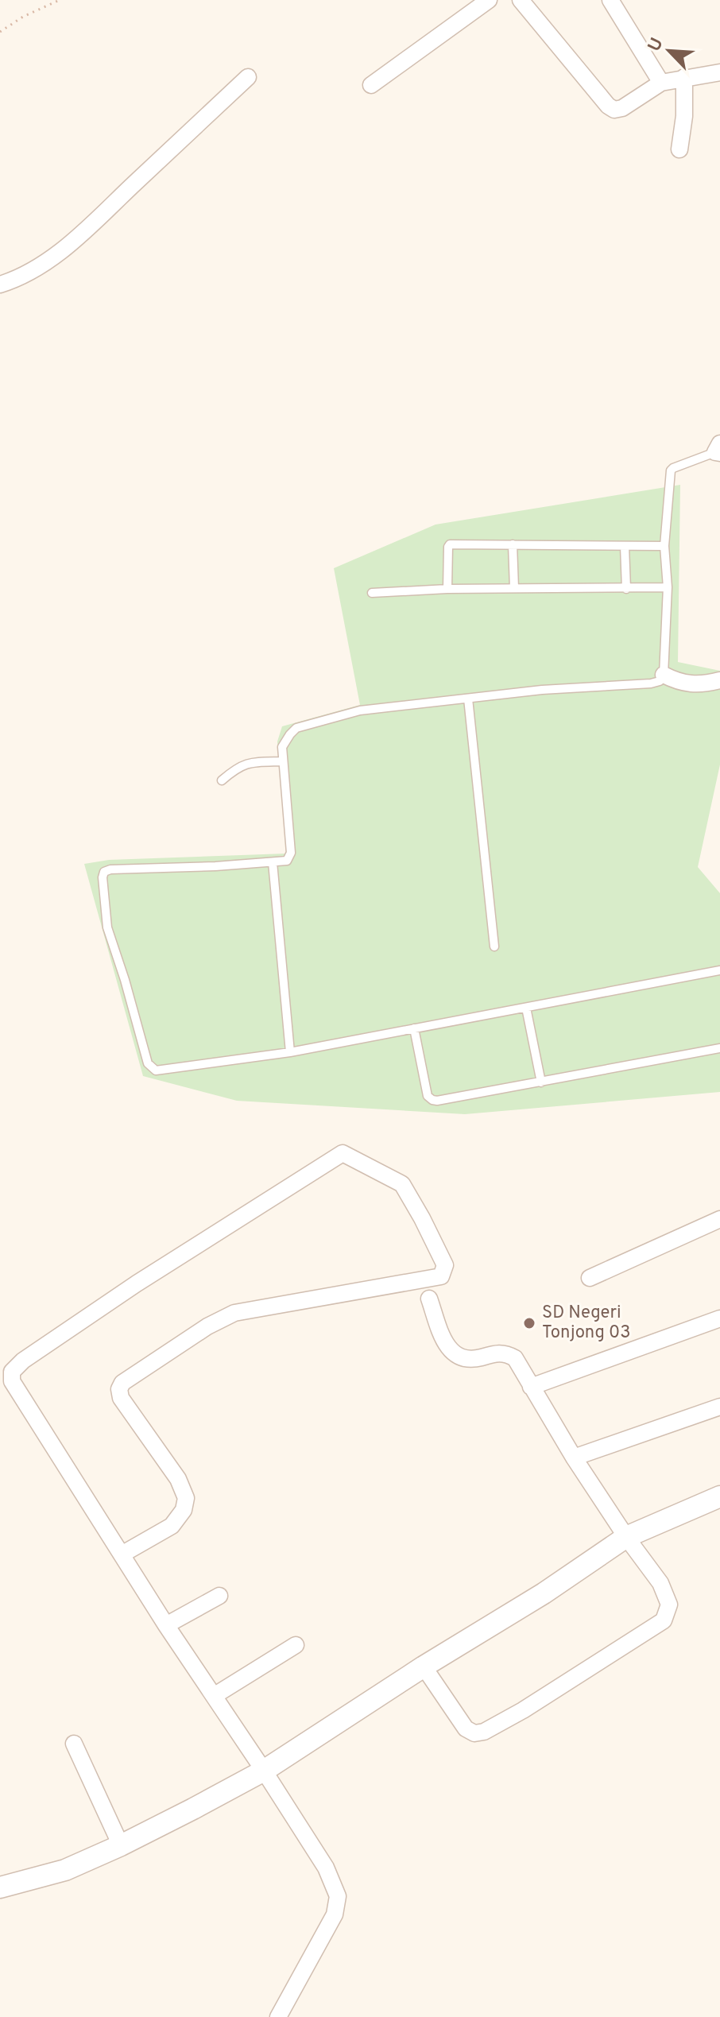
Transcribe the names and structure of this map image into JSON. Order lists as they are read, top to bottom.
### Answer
{
  "places": ["SD Negeri Tonjong 03"],
  "north": "top left"
}
